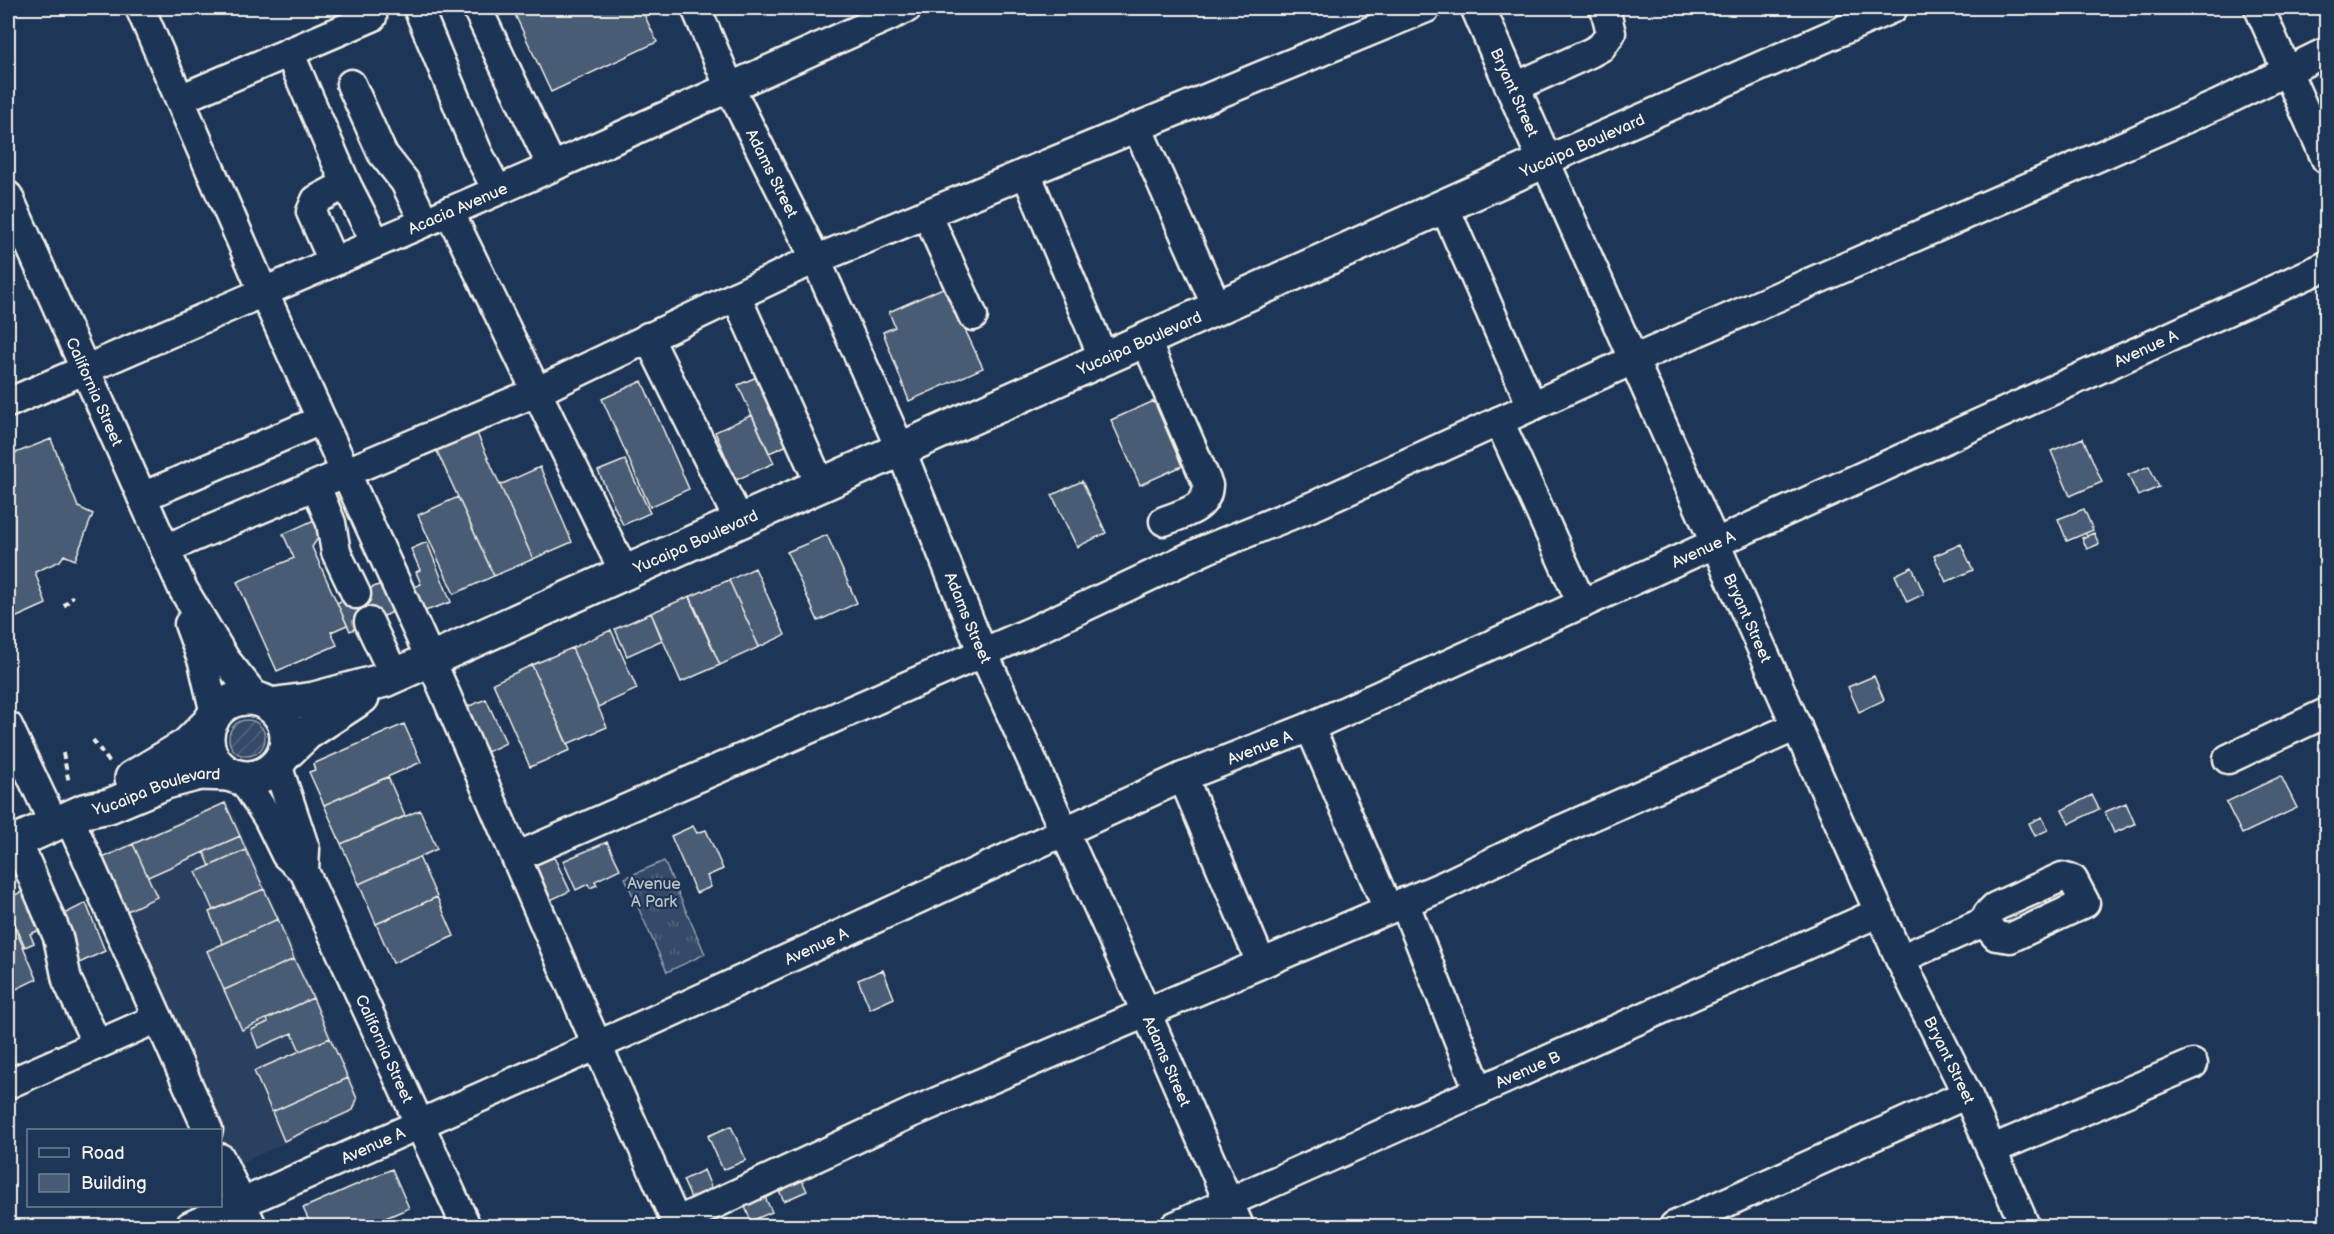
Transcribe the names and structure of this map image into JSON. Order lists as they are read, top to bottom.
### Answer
{
  "streets": {
    "main road": ["Bryant Street", "Yucaipa Boulevard"],
    "street": [
      "Adams Street",
      "Acacia Avenue",
      "Avenue A",
      "California Street",
      "Avenue B"
    ]
  },
  "crossings": [
    ["Bryant Street", "Yucaipa Boulevard"],
    ["Bryant Street", "Avenue A"],
    ["Bryant Street", "Avenue B"],
    ["Yucaipa Boulevard", "Adams Street"],
    ["Yucaipa Boulevard", "California Street"],
    ["Adams Street", "Acacia Avenue"],
    ["Adams Street", "Avenue A"],
    ["Adams Street", "Avenue B"],
    ["Acacia Avenue", "California Street"],
    ["Avenue A", "California Street"]
  ],
  "parks": ["Avenue A Park"],
  "legend": ["Road", "Building"]
}
